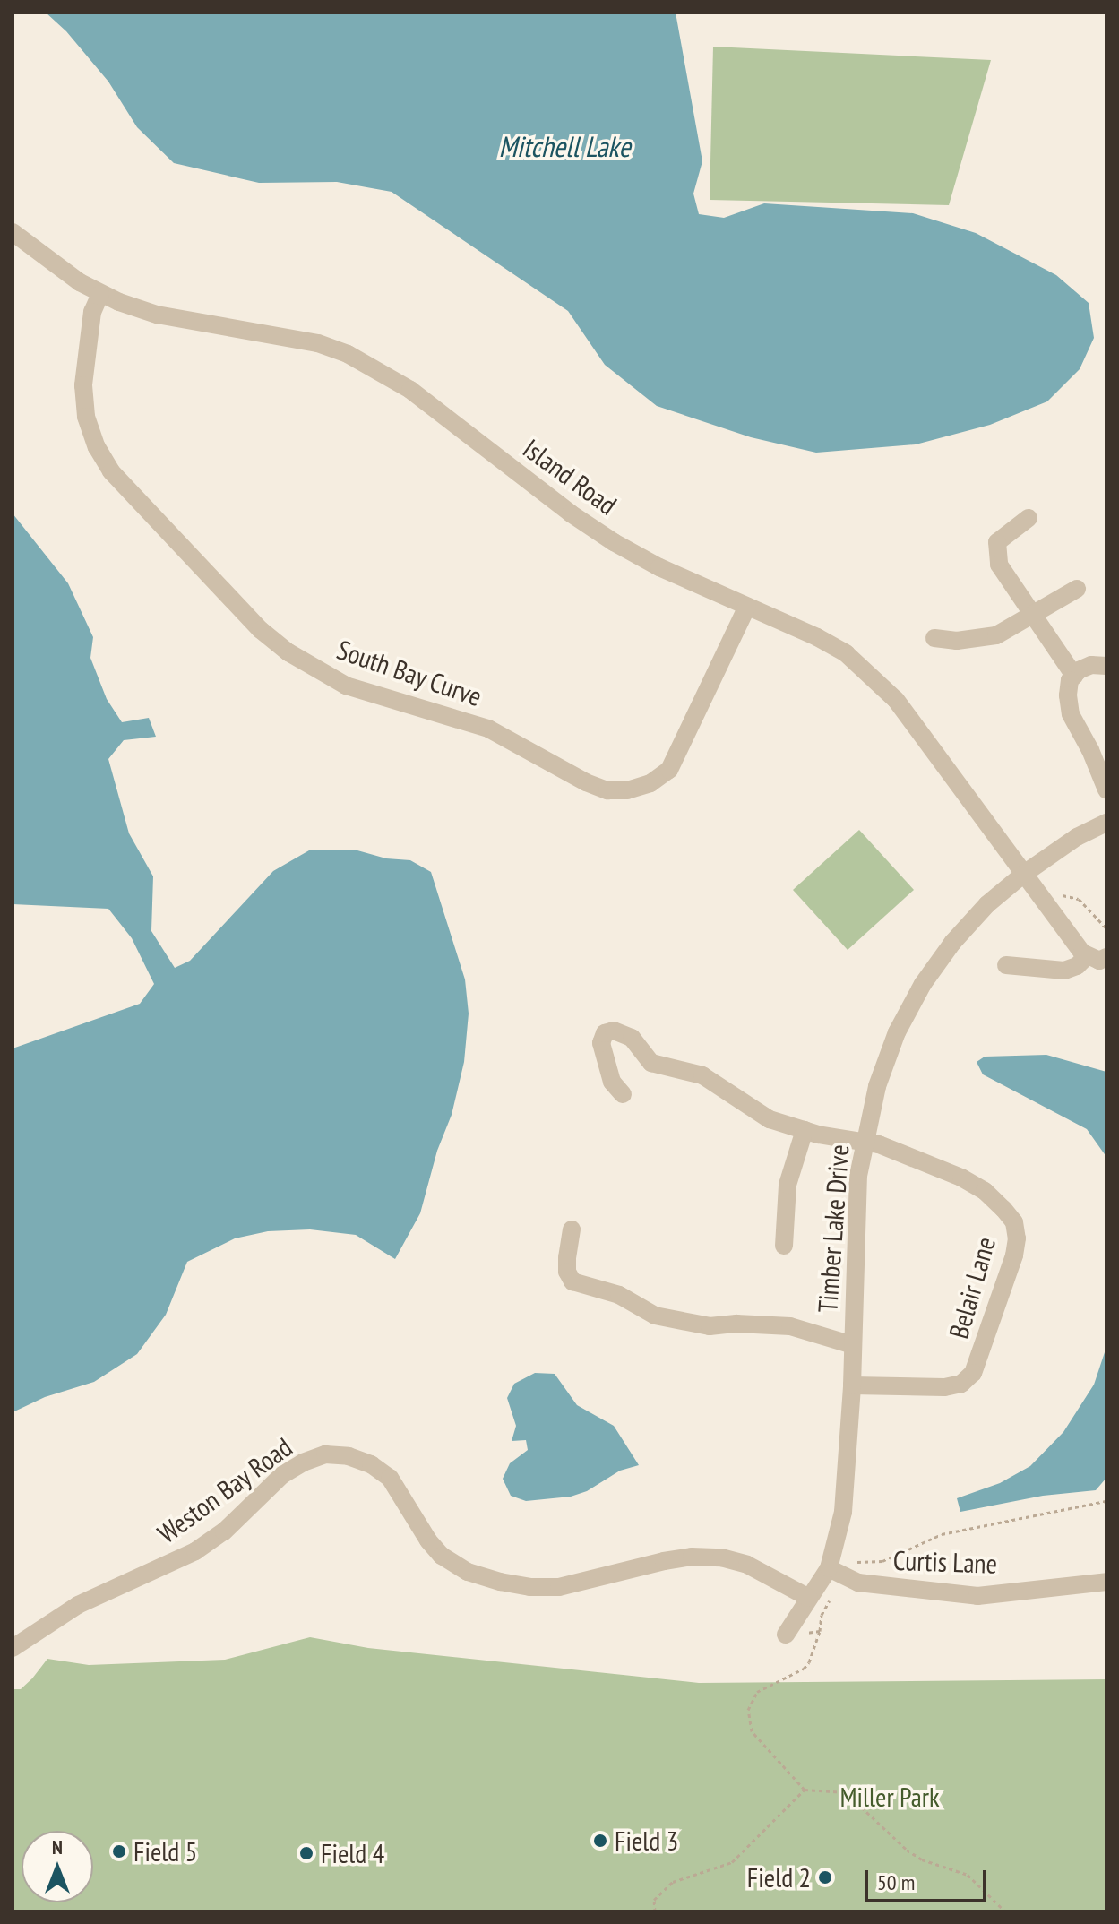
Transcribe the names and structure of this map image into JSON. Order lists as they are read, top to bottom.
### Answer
{
  "streets": {
    "street": [
      "Island Road",
      "South Bay Curve",
      "Timber Lake Drive",
      "Belair Lane",
      "Weston Bay Road",
      "Curtis Lane"
    ]
  },
  "crossings": [
    ["Island Road", "South Bay Curve"],
    ["Island Road", "Timber Lake Drive"],
    ["Timber Lake Drive", "Belair Lane"],
    ["Timber Lake Drive", "Weston Bay Road"],
    ["Timber Lake Drive", "Curtis Lane"]
  ],
  "water": ["Mitchell Lake"],
  "parks": ["Miller Park"],
  "places": [
    "Field 3",
    "Field 5",
    "Field 4",
    "Field 2"
  ],
  "scale_bar": "50 m",
  "north": "top"
}
